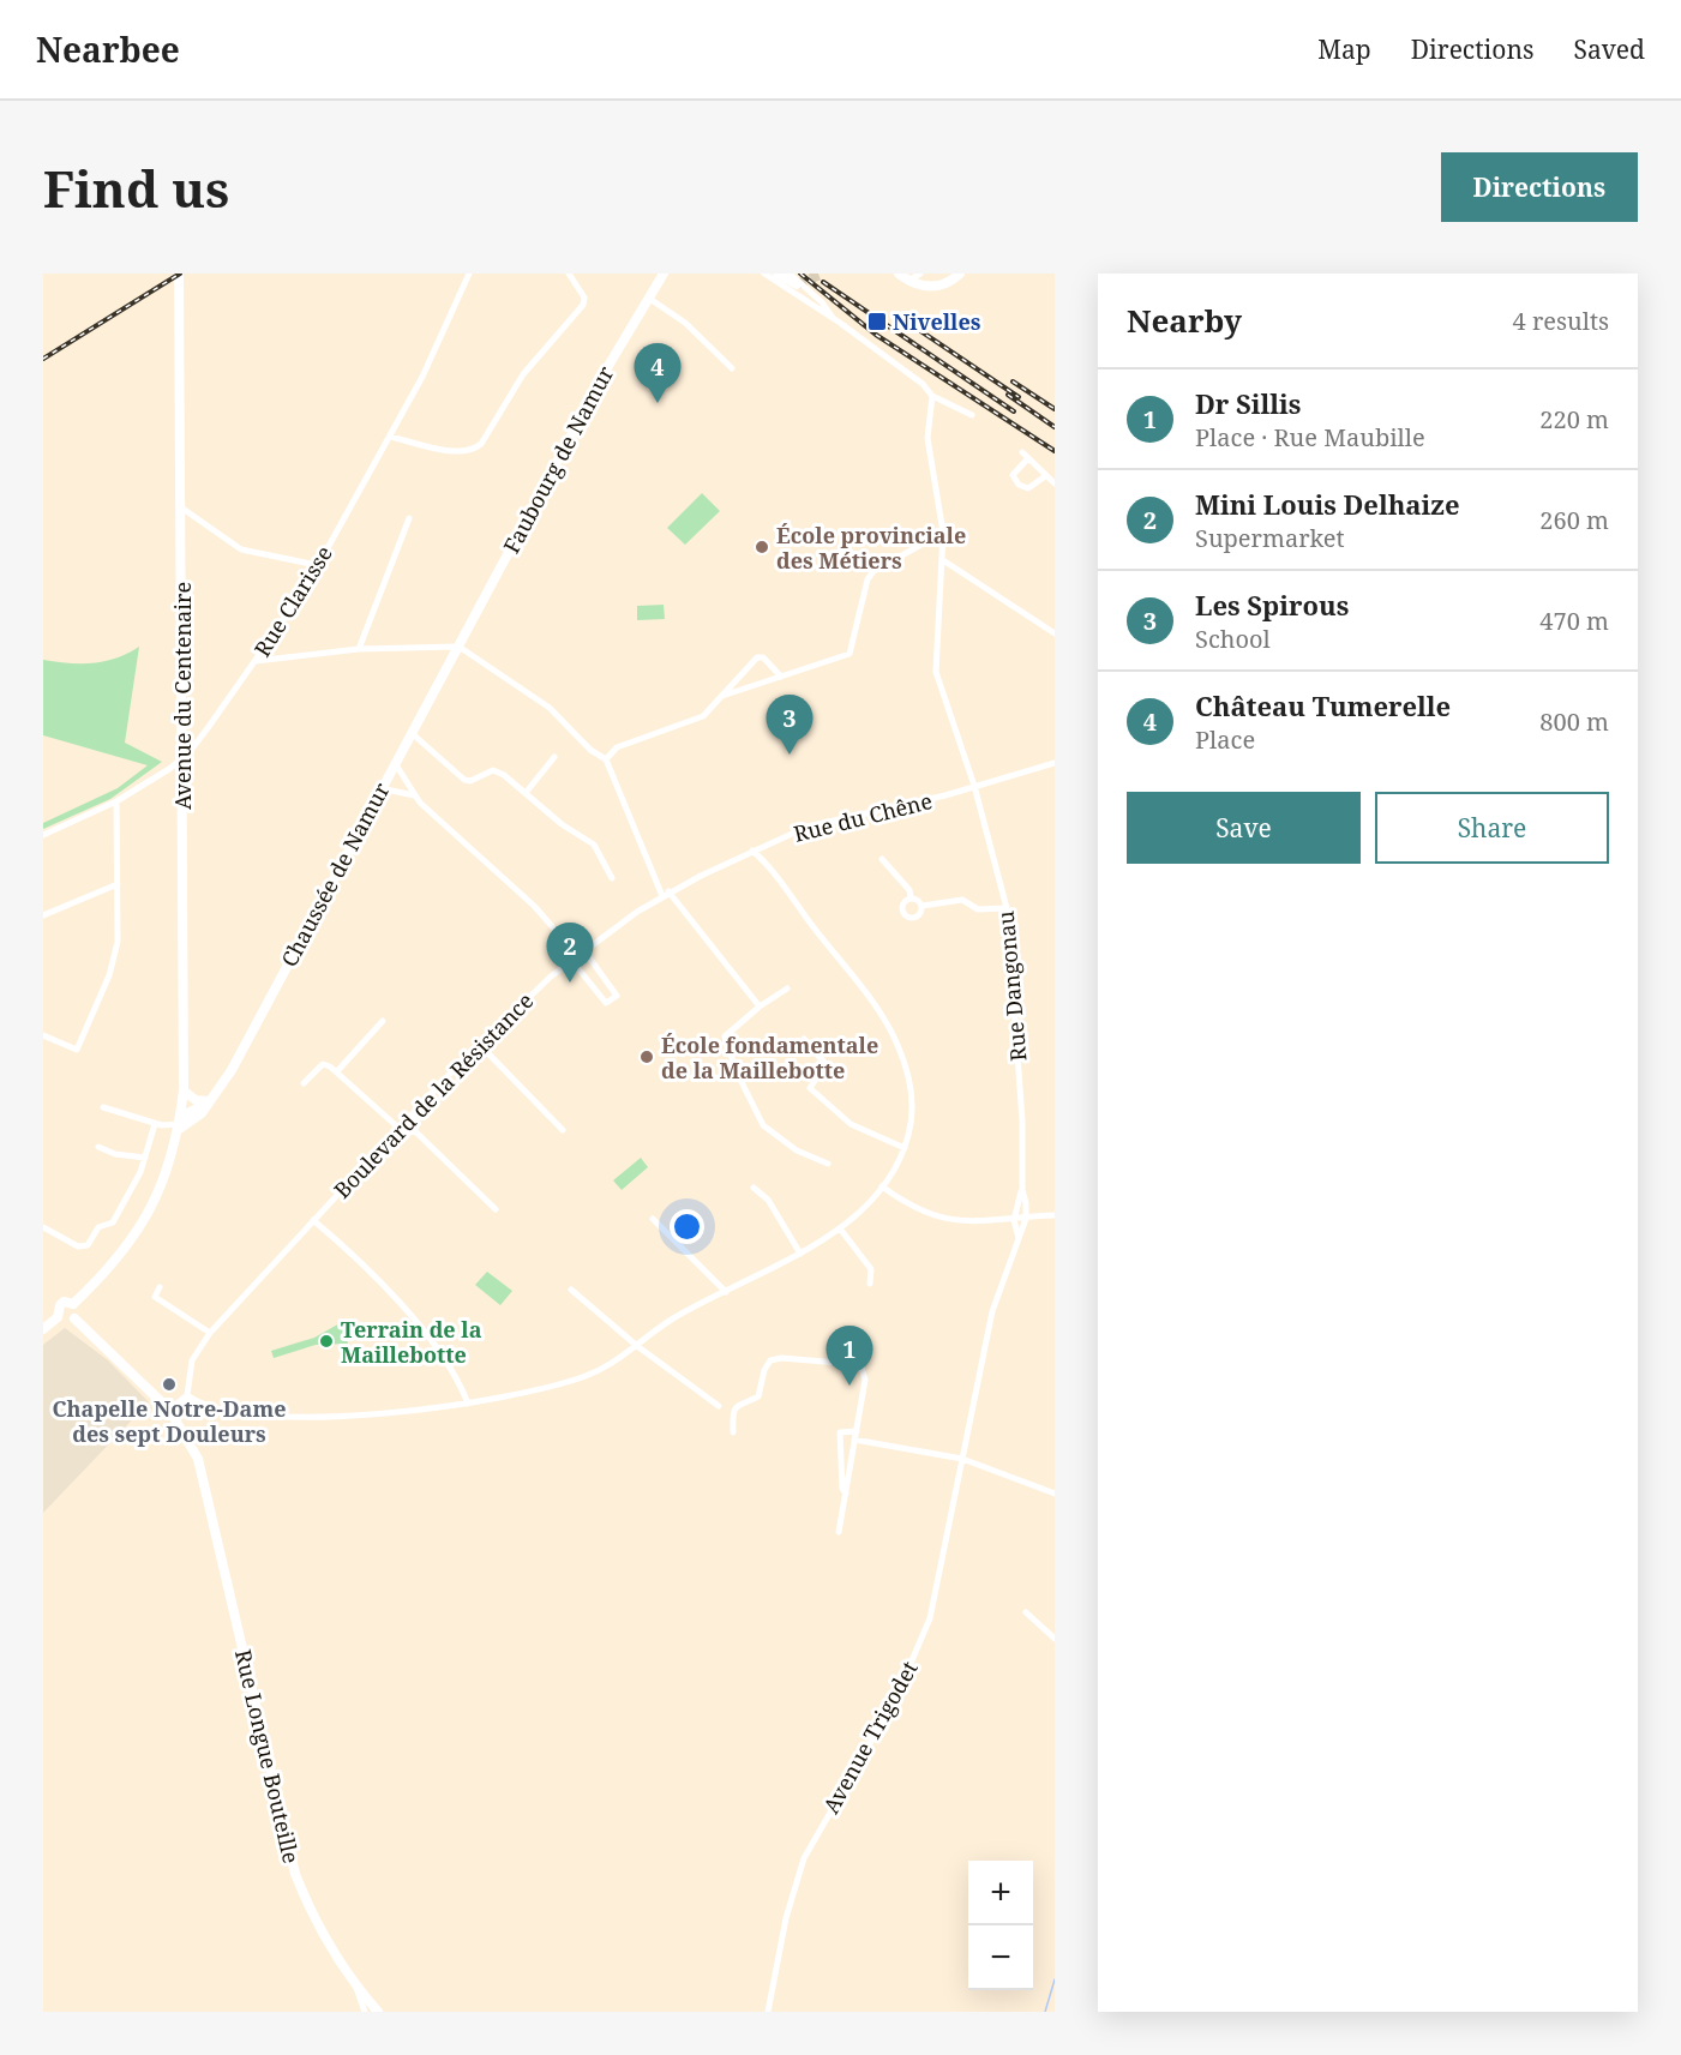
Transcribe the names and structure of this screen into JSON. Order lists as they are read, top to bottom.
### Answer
{
  "streets": {
    "street": [
      "Faubourg de Namur",
      "Rue Clarisse",
      "Avenue du Centenaire",
      "Rue du Chêne",
      "Chaussée de Namur",
      "Rue Dangonau",
      "Boulevard de la Résistance",
      "Avenue Trigodet",
      "Rue Longue Bouteille"
    ]
  },
  "crossings": [
    ["Faubourg de Namur", "Chaussée de Namur"],
    ["Rue Clarisse", "Avenue du Centenaire"],
    ["Avenue du Centenaire", "Chaussée de Namur"],
    ["Rue du Chêne", "Rue Dangonau"],
    ["Rue du Chêne", "Boulevard de la Résistance"],
    ["Rue Dangonau", "Avenue Trigodet"]
  ],
  "places": {
    "transit": ["Nivelles"],
    "other": [
      "École provinciale des Métiers",
      "École fondamentale de la Maillebotte",
      "Terrain de la Maillebotte",
      "Chapelle Notre-Dame des sept Douleurs"
    ]
  },
  "page": {
    "header": "Nearbee",
    "nav": ["Map", "Directions", "Saved"],
    "buttons": [
      "Directions",
      ["Save", "Share"]
    ],
    "title": "Find us",
    "heading": ["Nearby", "4 results"],
    "pins": [
      "4",
      "3",
      "2",
      "1"
    ],
    "list": [
      {
        "mark": "1",
        "name": "Dr Sillis",
        "note": "Place · Rue Maubille",
        "value": "220 m"
      },
      {
        "mark": "2",
        "name": "Mini Louis Delhaize",
        "note": "Supermarket",
        "value": "260 m"
      },
      {
        "mark": "3",
        "name": "Les Spirous",
        "note": "School",
        "value": "470 m"
      },
      {
        "mark": "4",
        "name": "Château Tumerelle",
        "note": "Place",
        "value": "800 m"
      }
    ],
    "map_buttons": ["+", "−"]
  }
}
